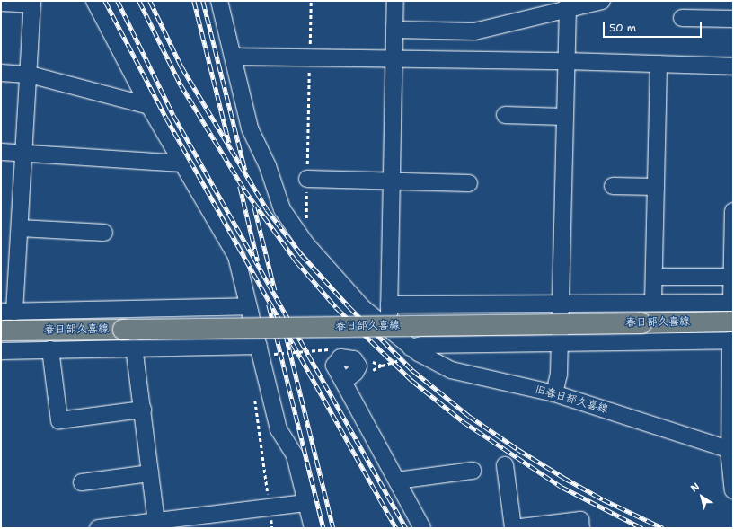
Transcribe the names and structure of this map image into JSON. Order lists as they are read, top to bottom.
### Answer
{
  "streets": {
    "main road": ["春日部久喜線"],
    "street": ["旧春日部久喜線"]
  },
  "scale_bar": "50 m",
  "north": "top left"
}
